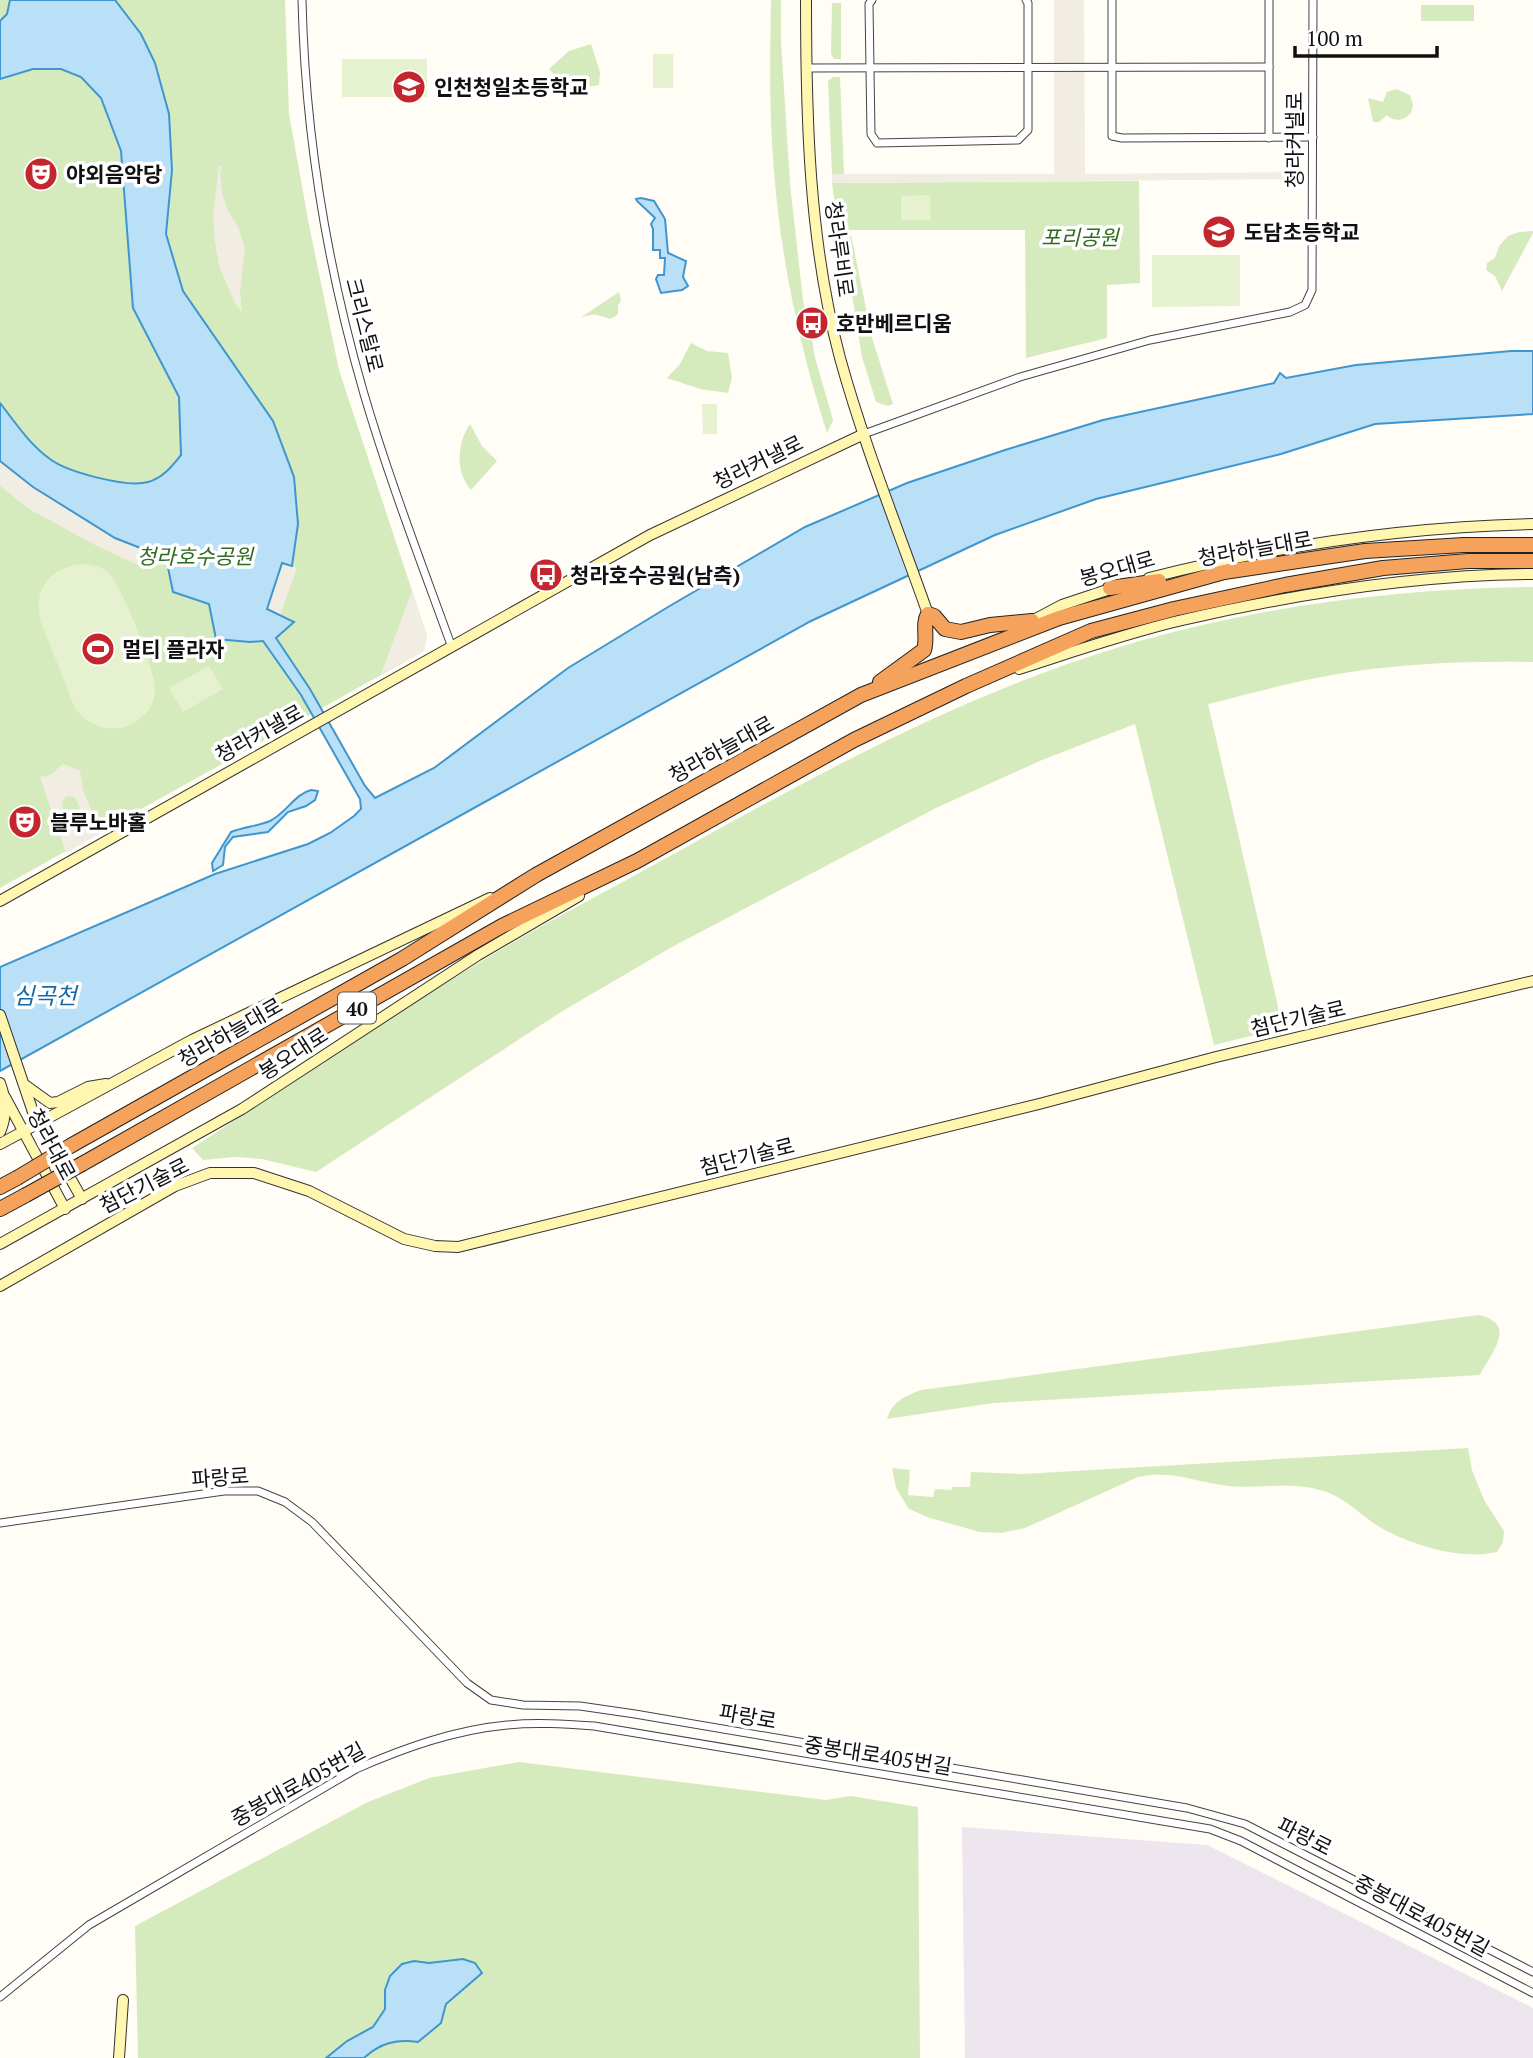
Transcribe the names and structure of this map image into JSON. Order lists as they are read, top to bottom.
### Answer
{
  "streets": {
    "highway": ["청라하늘대로", "40"],
    "street": [
      "청라커낼로",
      "청라루비로",
      "크리스탈로",
      "봉오대로",
      "첨단기술로",
      "청라대로",
      "파랑로",
      "중봉대로405번길"
    ]
  },
  "crossings": [
    ["청라커낼로", "청라루비로"],
    ["청라커낼로", "크리스탈로"],
    ["청라하늘대로", "봉오대로"],
    ["청라하늘대로", "40"],
    ["봉오대로", "청라대로"],
    ["40", "청라대로"]
  ],
  "water": ["심곡천"],
  "parks": ["포리공원", "청라호수공원"],
  "places": {
    "school or university": ["인천청일초등학교", "도담초등학교"],
    "theatre": ["야외음악당", "블루노바홀"],
    "bus stop": ["호반베르디움", "청라호수공원(남측)"],
    "sports": ["멀티 플라자"]
  },
  "scale_bar": "100 m"
}
